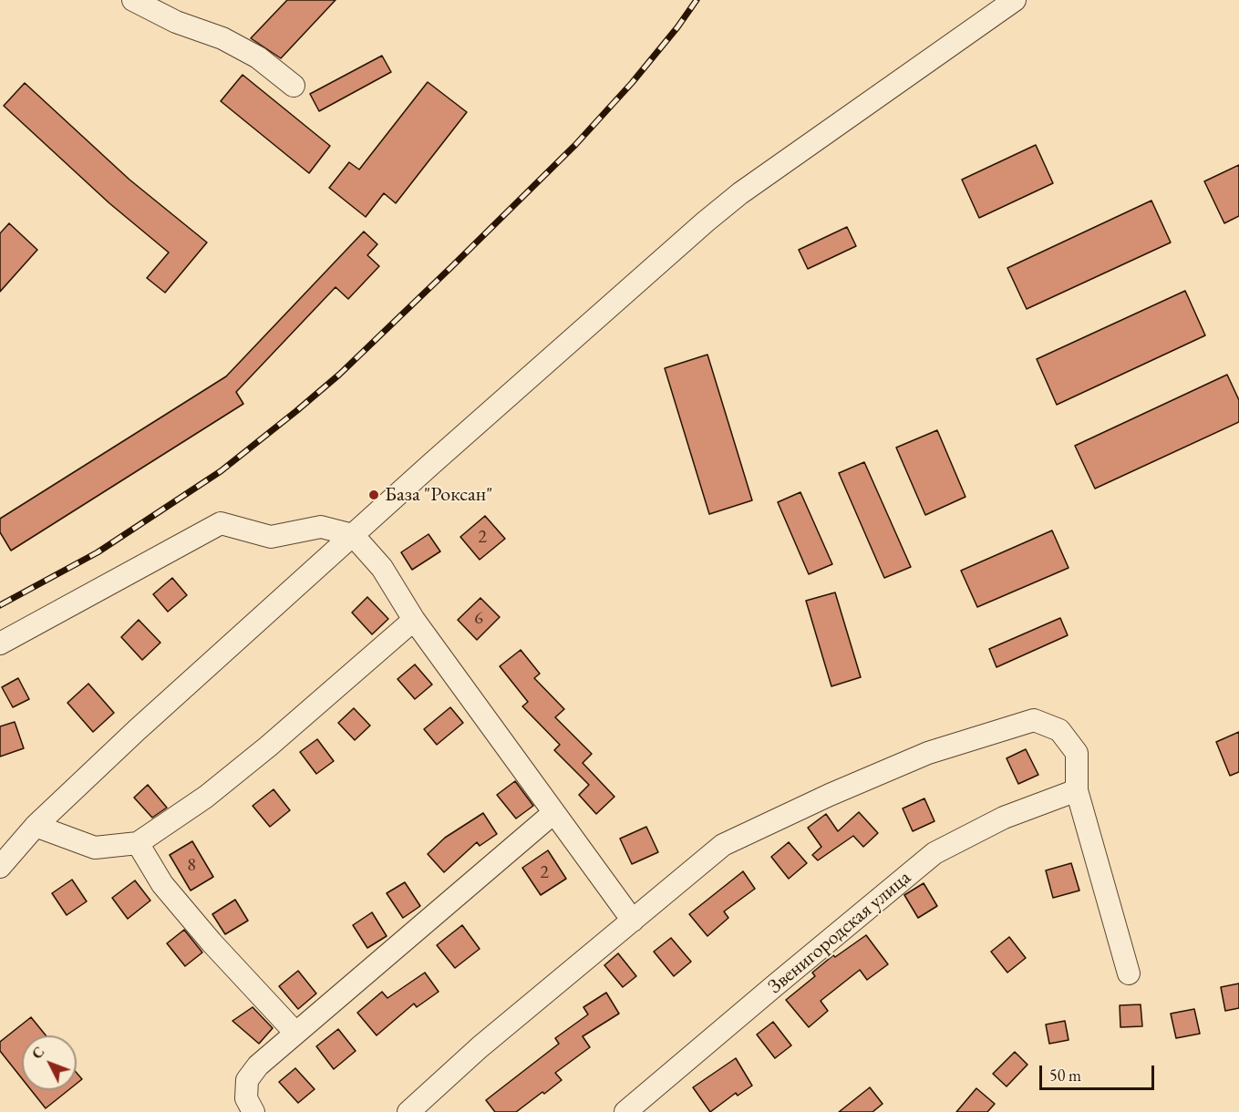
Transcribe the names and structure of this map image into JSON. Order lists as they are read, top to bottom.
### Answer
{
  "streets": {
    "street": ["Звенигородская улица"]
  },
  "places": ["База \"Роксан\""],
  "house_numbers": [
    "2",
    "6",
    "8",
    "2"
  ],
  "scale_bar": "50 m",
  "north": "top left"
}
